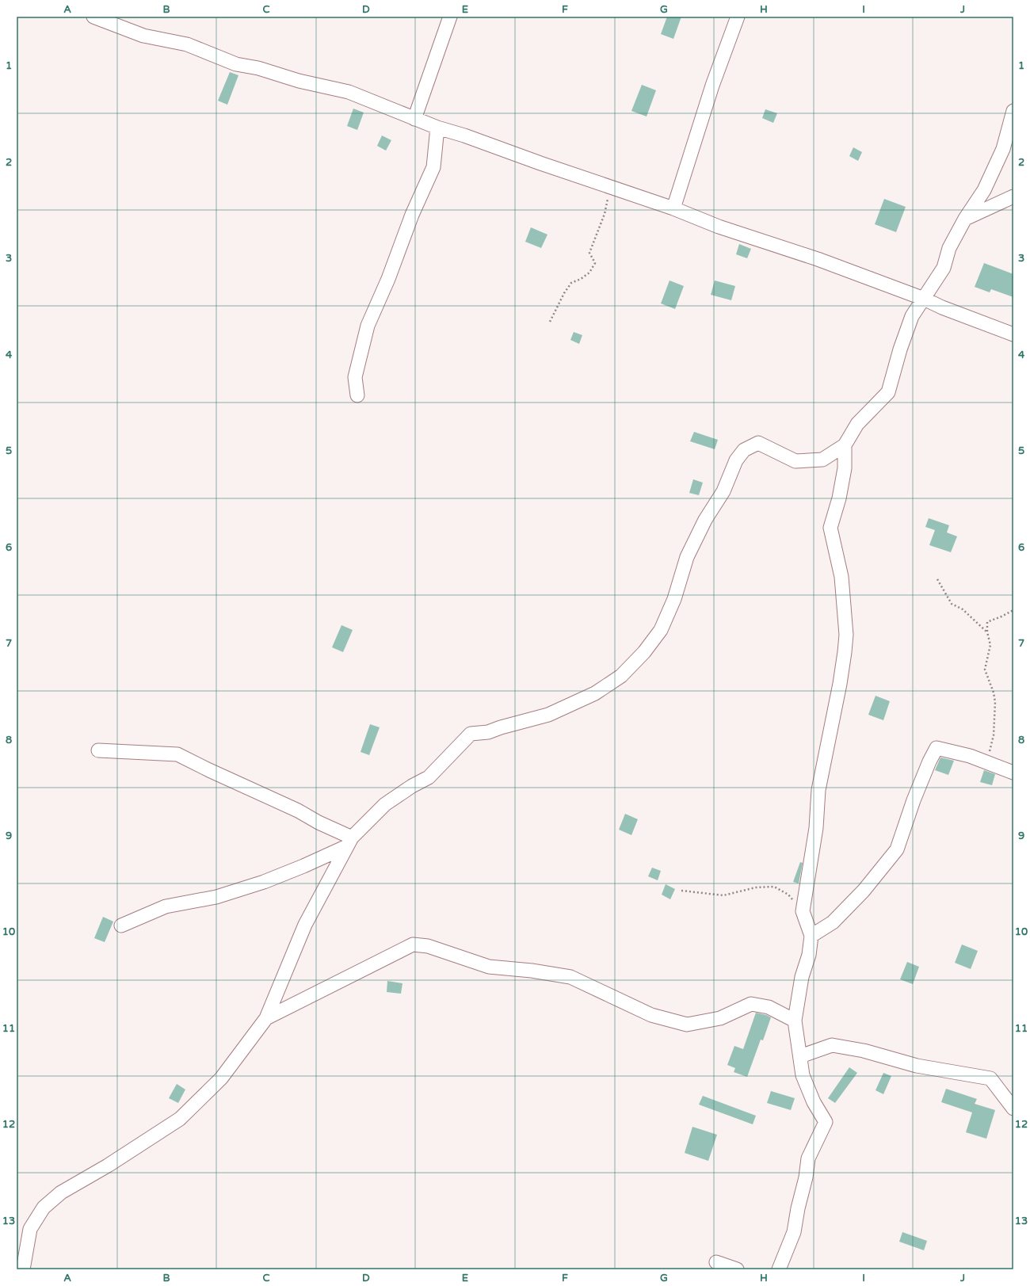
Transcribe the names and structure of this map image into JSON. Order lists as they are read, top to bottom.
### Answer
{
  "grid": {
    "columns": [
      "A",
      "B",
      "C",
      "D",
      "E",
      "F",
      "G",
      "H",
      "I",
      "J"
    ],
    "rows": [
      "1",
      "2",
      "3",
      "4",
      "5",
      "6",
      "7",
      "8",
      "9",
      "10",
      "11",
      "12",
      "13"
    ]
  }
}
